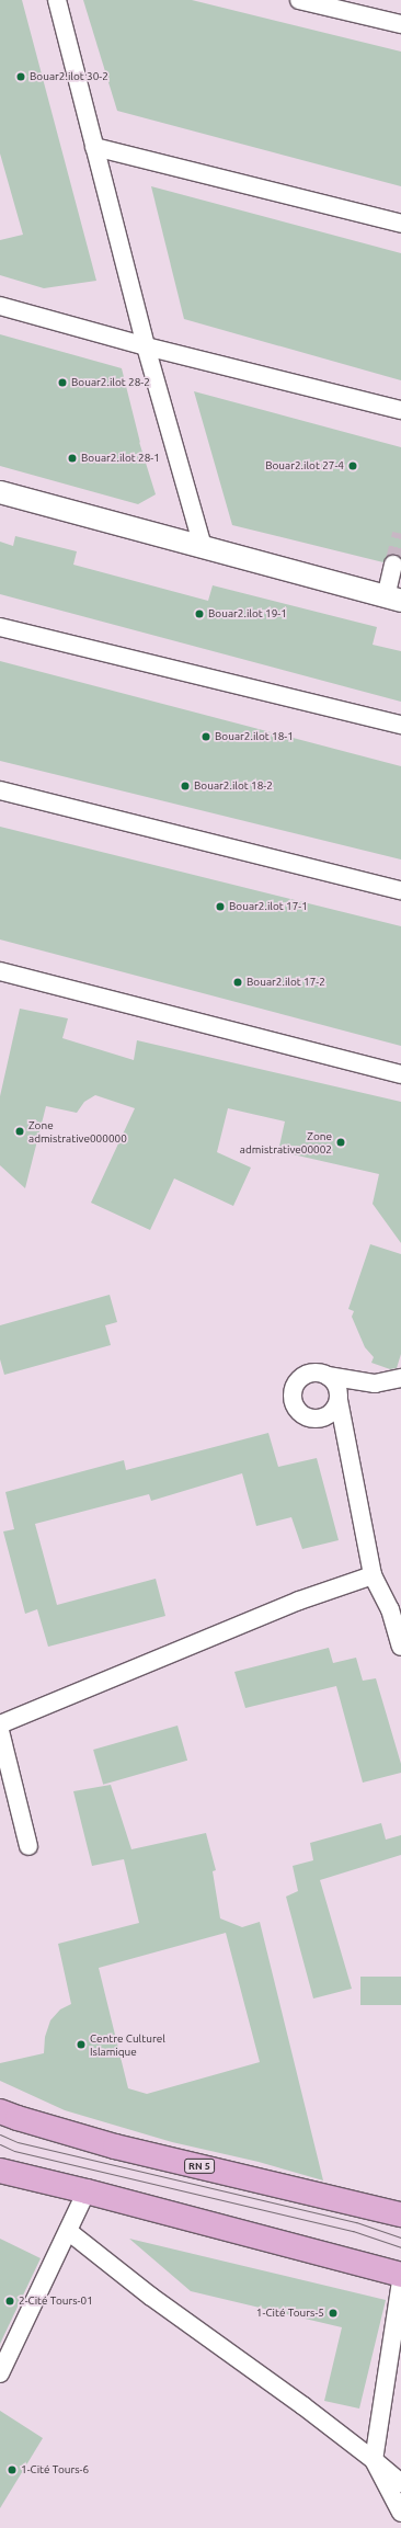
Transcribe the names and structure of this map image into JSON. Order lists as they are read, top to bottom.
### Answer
{
  "streets": {
    "main road": ["RN 5"]
  },
  "places": [
    "Bouar2.ilot 30-2",
    "Bouar2.ilot 28-2",
    "Bouar2.ilot 28-1",
    "Bouar2.ilot 27-4",
    "Bouar2.ilot 19-1",
    "Bouar2.ilot 18-1",
    "Bouar2.ilot 18-2",
    "Bouar2.ilot 17-1",
    "Bouar2.ilot 17-2",
    "Zone admistrative000000",
    "Zone admistrative00002",
    "Centre Culturel Islamique",
    "2-Cité Tours-01",
    "1-Cité Tours-5",
    "1-Cité Tours-6"
  ]
}
